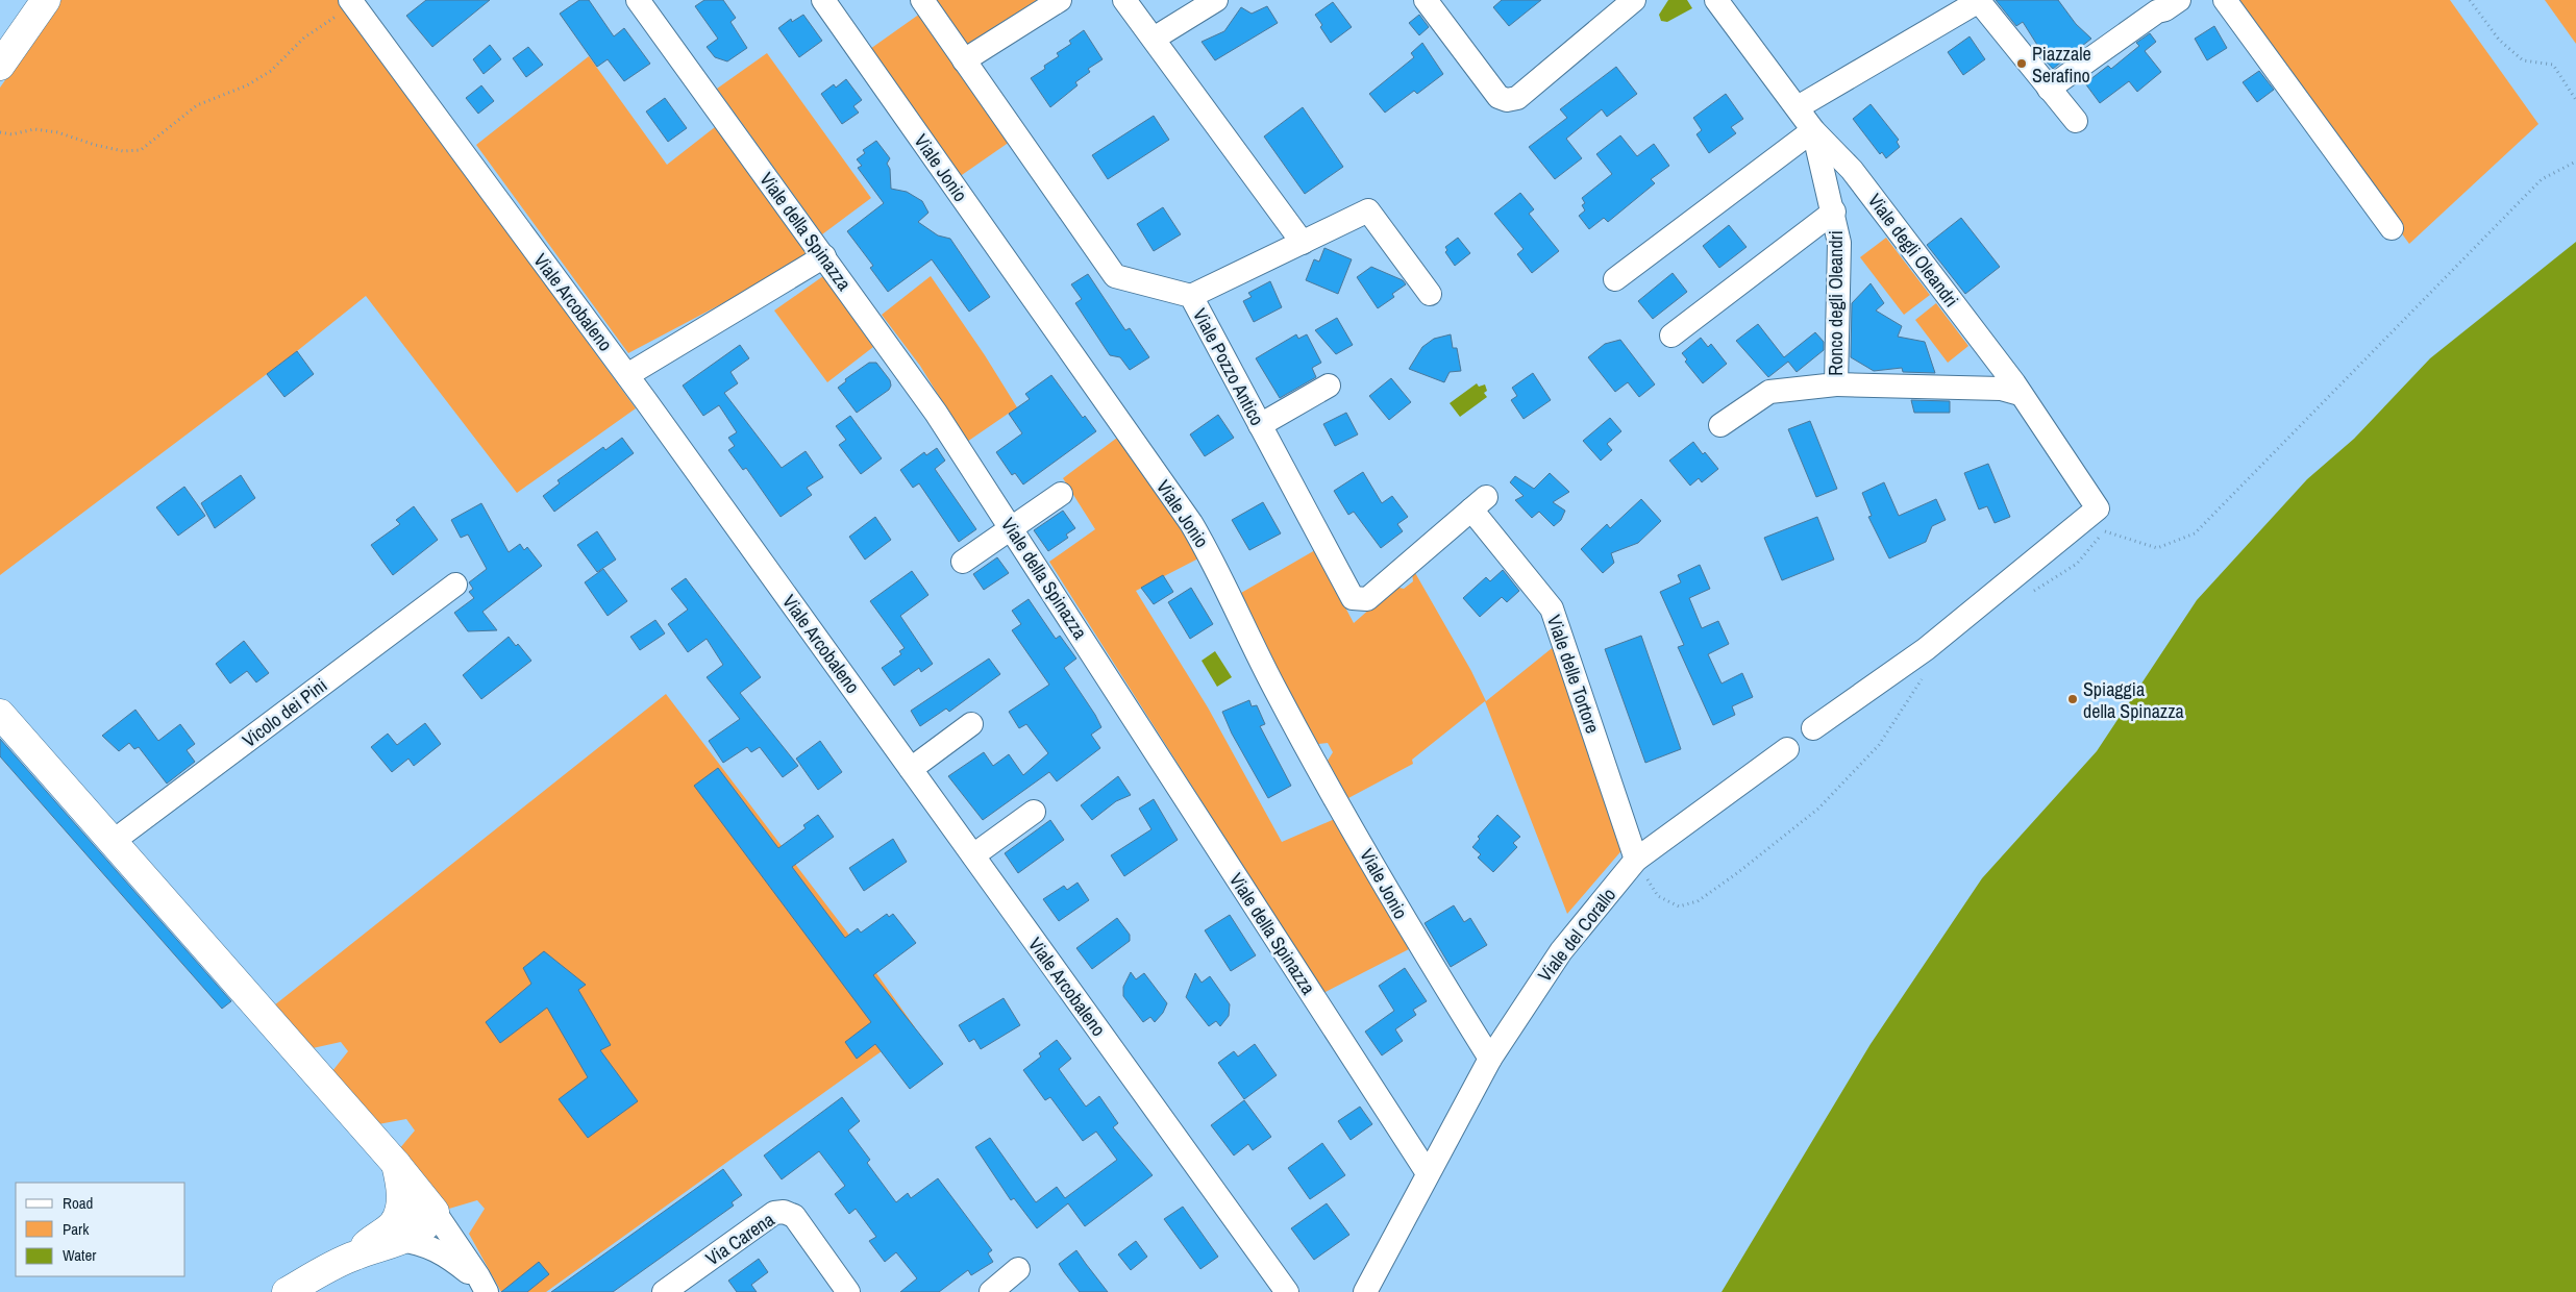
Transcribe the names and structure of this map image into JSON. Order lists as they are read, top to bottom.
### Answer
{
  "streets": {
    "street": [
      "Viale Jonio",
      "Viale della Spinazza",
      "Viale degli Oleandri",
      "Viale Arcobaleno",
      "Ronco degli Oleandri",
      "Viale Pozzo Antico",
      "Viale delle Tortore",
      "Vicolo dei Pini",
      "Viale del Corallo",
      "Via Carena"
    ]
  },
  "crossings": [
    ["Viale Jonio", "Viale del Corallo"],
    ["Viale della Spinazza", "Viale del Corallo"],
    ["Viale degli Oleandri", "Ronco degli Oleandri"],
    ["Viale Pozzo Antico", "Viale delle Tortore"],
    ["Viale delle Tortore", "Viale del Corallo"]
  ],
  "places": ["Piazzale Serafino", "Spiaggia della Spinazza"],
  "legend": ["Road", "Park", "Water"]
}
